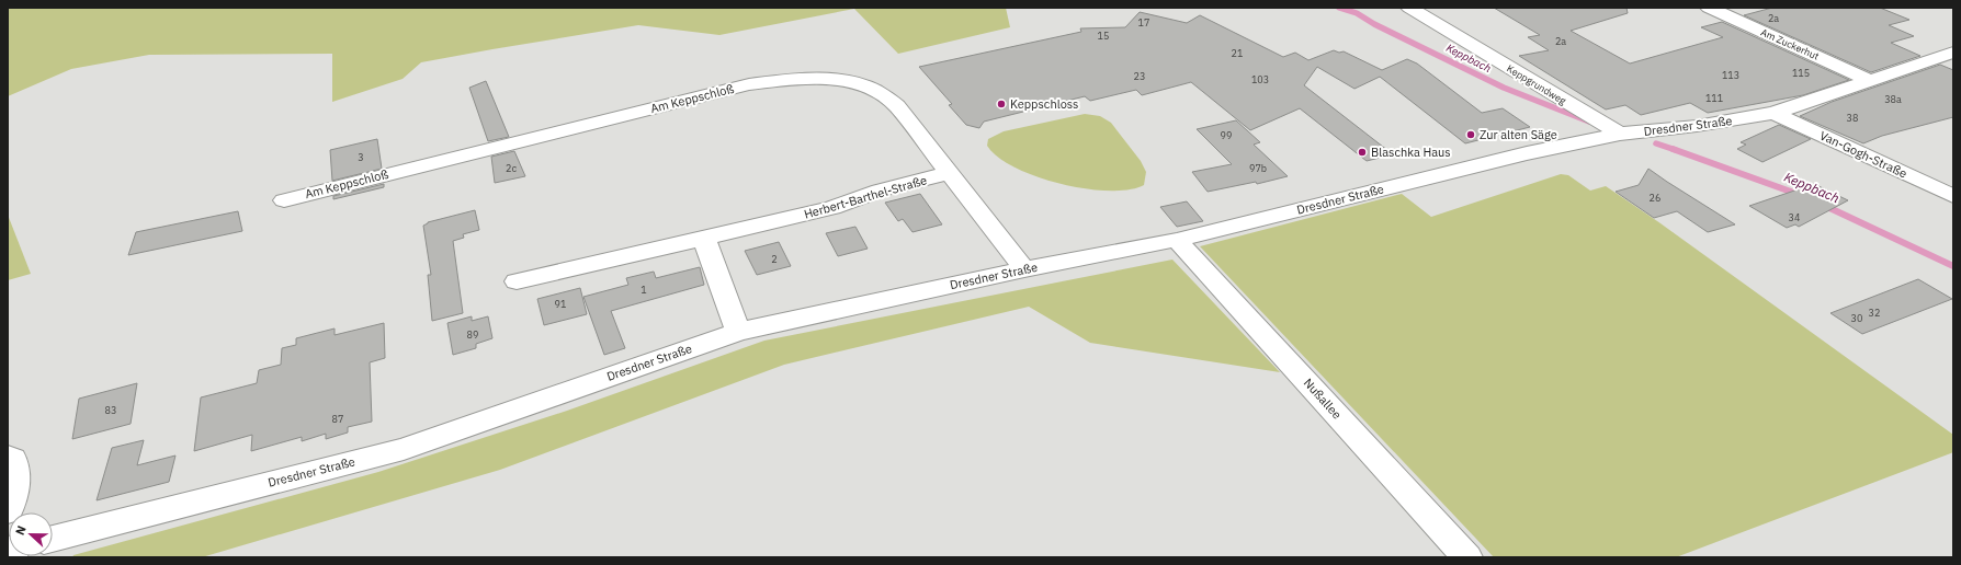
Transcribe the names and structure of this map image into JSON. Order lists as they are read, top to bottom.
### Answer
{
  "streets": {
    "street": [
      "Am Zuckerhut",
      "Keppgrundweg",
      "Am Keppschloß",
      "Dresdner Straße",
      "Van-Gogh-Straße",
      "Herbert-Barthel-Straße",
      "Nußallee"
    ]
  },
  "crossings": [
    ["Am Zuckerhut", "Dresdner Straße"],
    ["Keppgrundweg", "Dresdner Straße"],
    ["Am Keppschloß", "Dresdner Straße"],
    ["Am Keppschloß", "Herbert-Barthel-Straße"],
    ["Dresdner Straße", "Van-Gogh-Straße"],
    ["Dresdner Straße", "Nußallee"]
  ],
  "water": ["Keppbach"],
  "places": ["Keppschloss", "Zur alten Säge", "Blaschka Haus"],
  "house_numbers": [
    "2a",
    "17",
    "15",
    "2a",
    "21",
    "115",
    "113",
    "23",
    "103",
    "111",
    "38a",
    "38",
    "99",
    "3",
    "2c",
    "97b",
    "26",
    "34",
    "2",
    "1",
    "91",
    "32",
    "30",
    "89",
    "83",
    "87"
  ],
  "north": "left"
}
